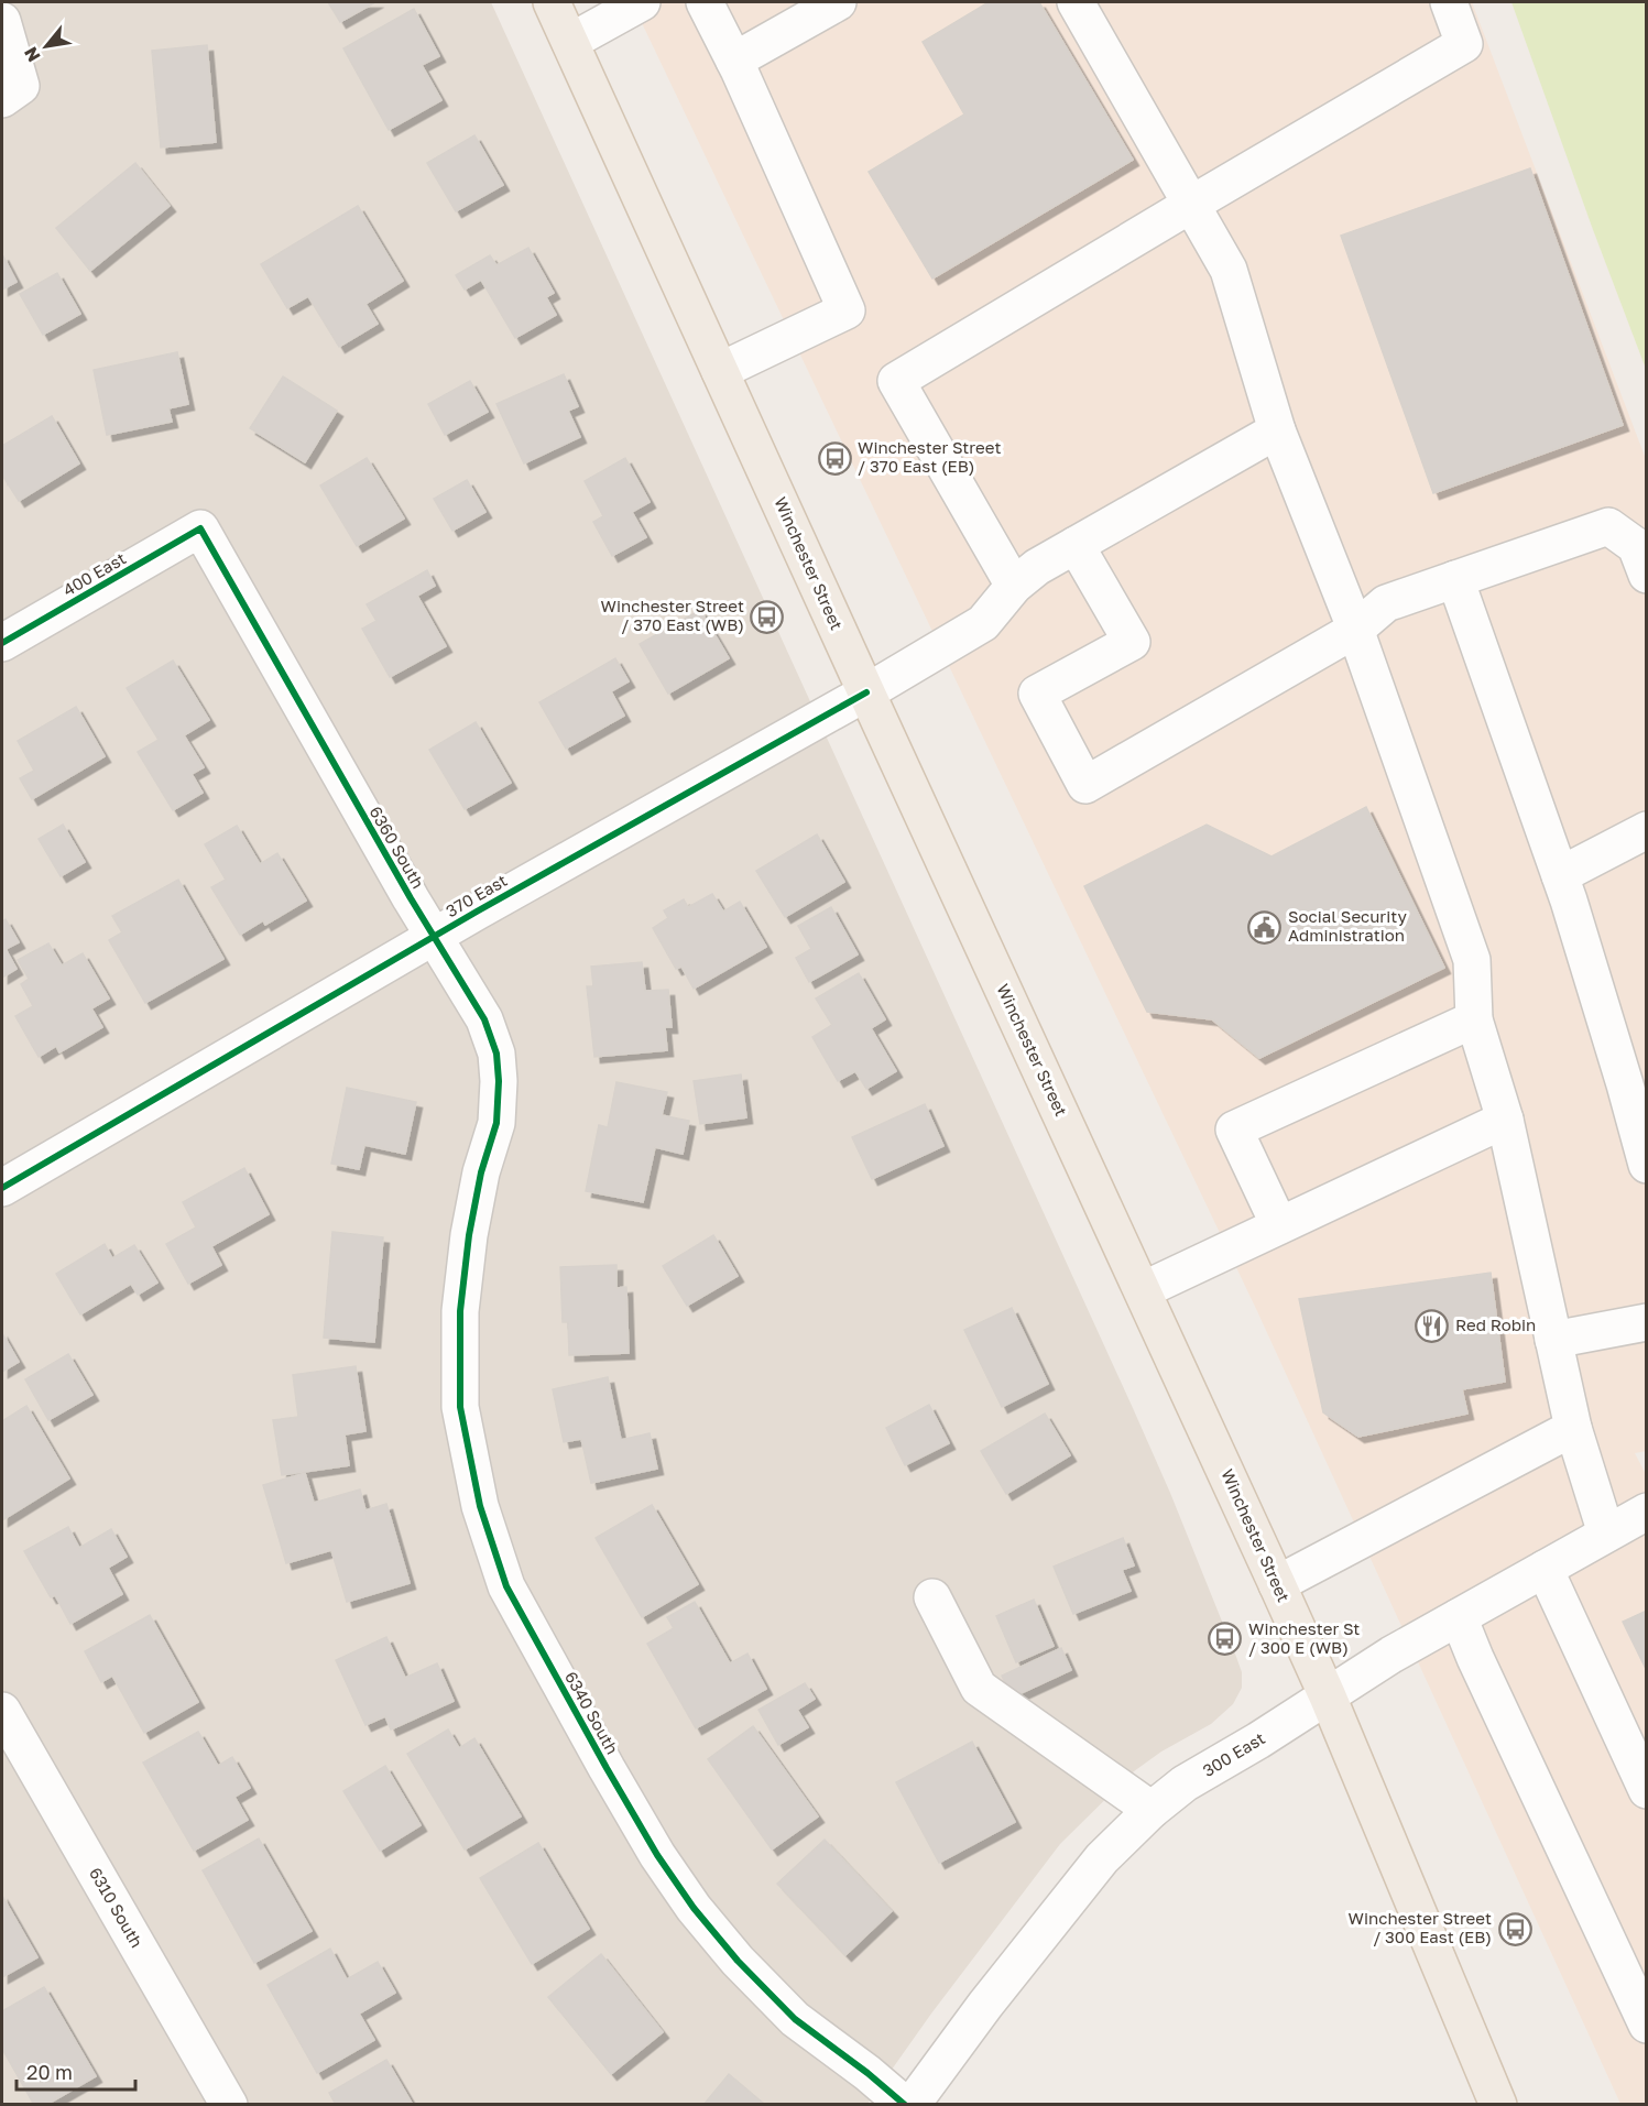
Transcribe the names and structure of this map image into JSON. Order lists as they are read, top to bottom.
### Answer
{
  "streets": {
    "main road": ["Winchester Street"],
    "street": [
      "400 East",
      "6360 South",
      "370 East",
      "6340 South",
      "300 East",
      "6310 South"
    ]
  },
  "crossings": [
    ["Winchester Street", "370 East"],
    ["Winchester Street", "300 East"],
    ["400 East", "6360 South"],
    ["6360 South", "370 East"],
    ["6360 South", "6340 South"]
  ],
  "places": {
    "bus stop": [
      "Winchester Street / 370 East (EB)",
      "Winchester Street / 370 East (WB)",
      "Winchester St / 300 E (WB)",
      "Winchester Street / 300 East (EB)"
    ],
    "public building": ["Social Security Administration"],
    "restaurant": ["Red Robin"]
  },
  "scale_bar": "20 m",
  "north": "bottom left"
}
